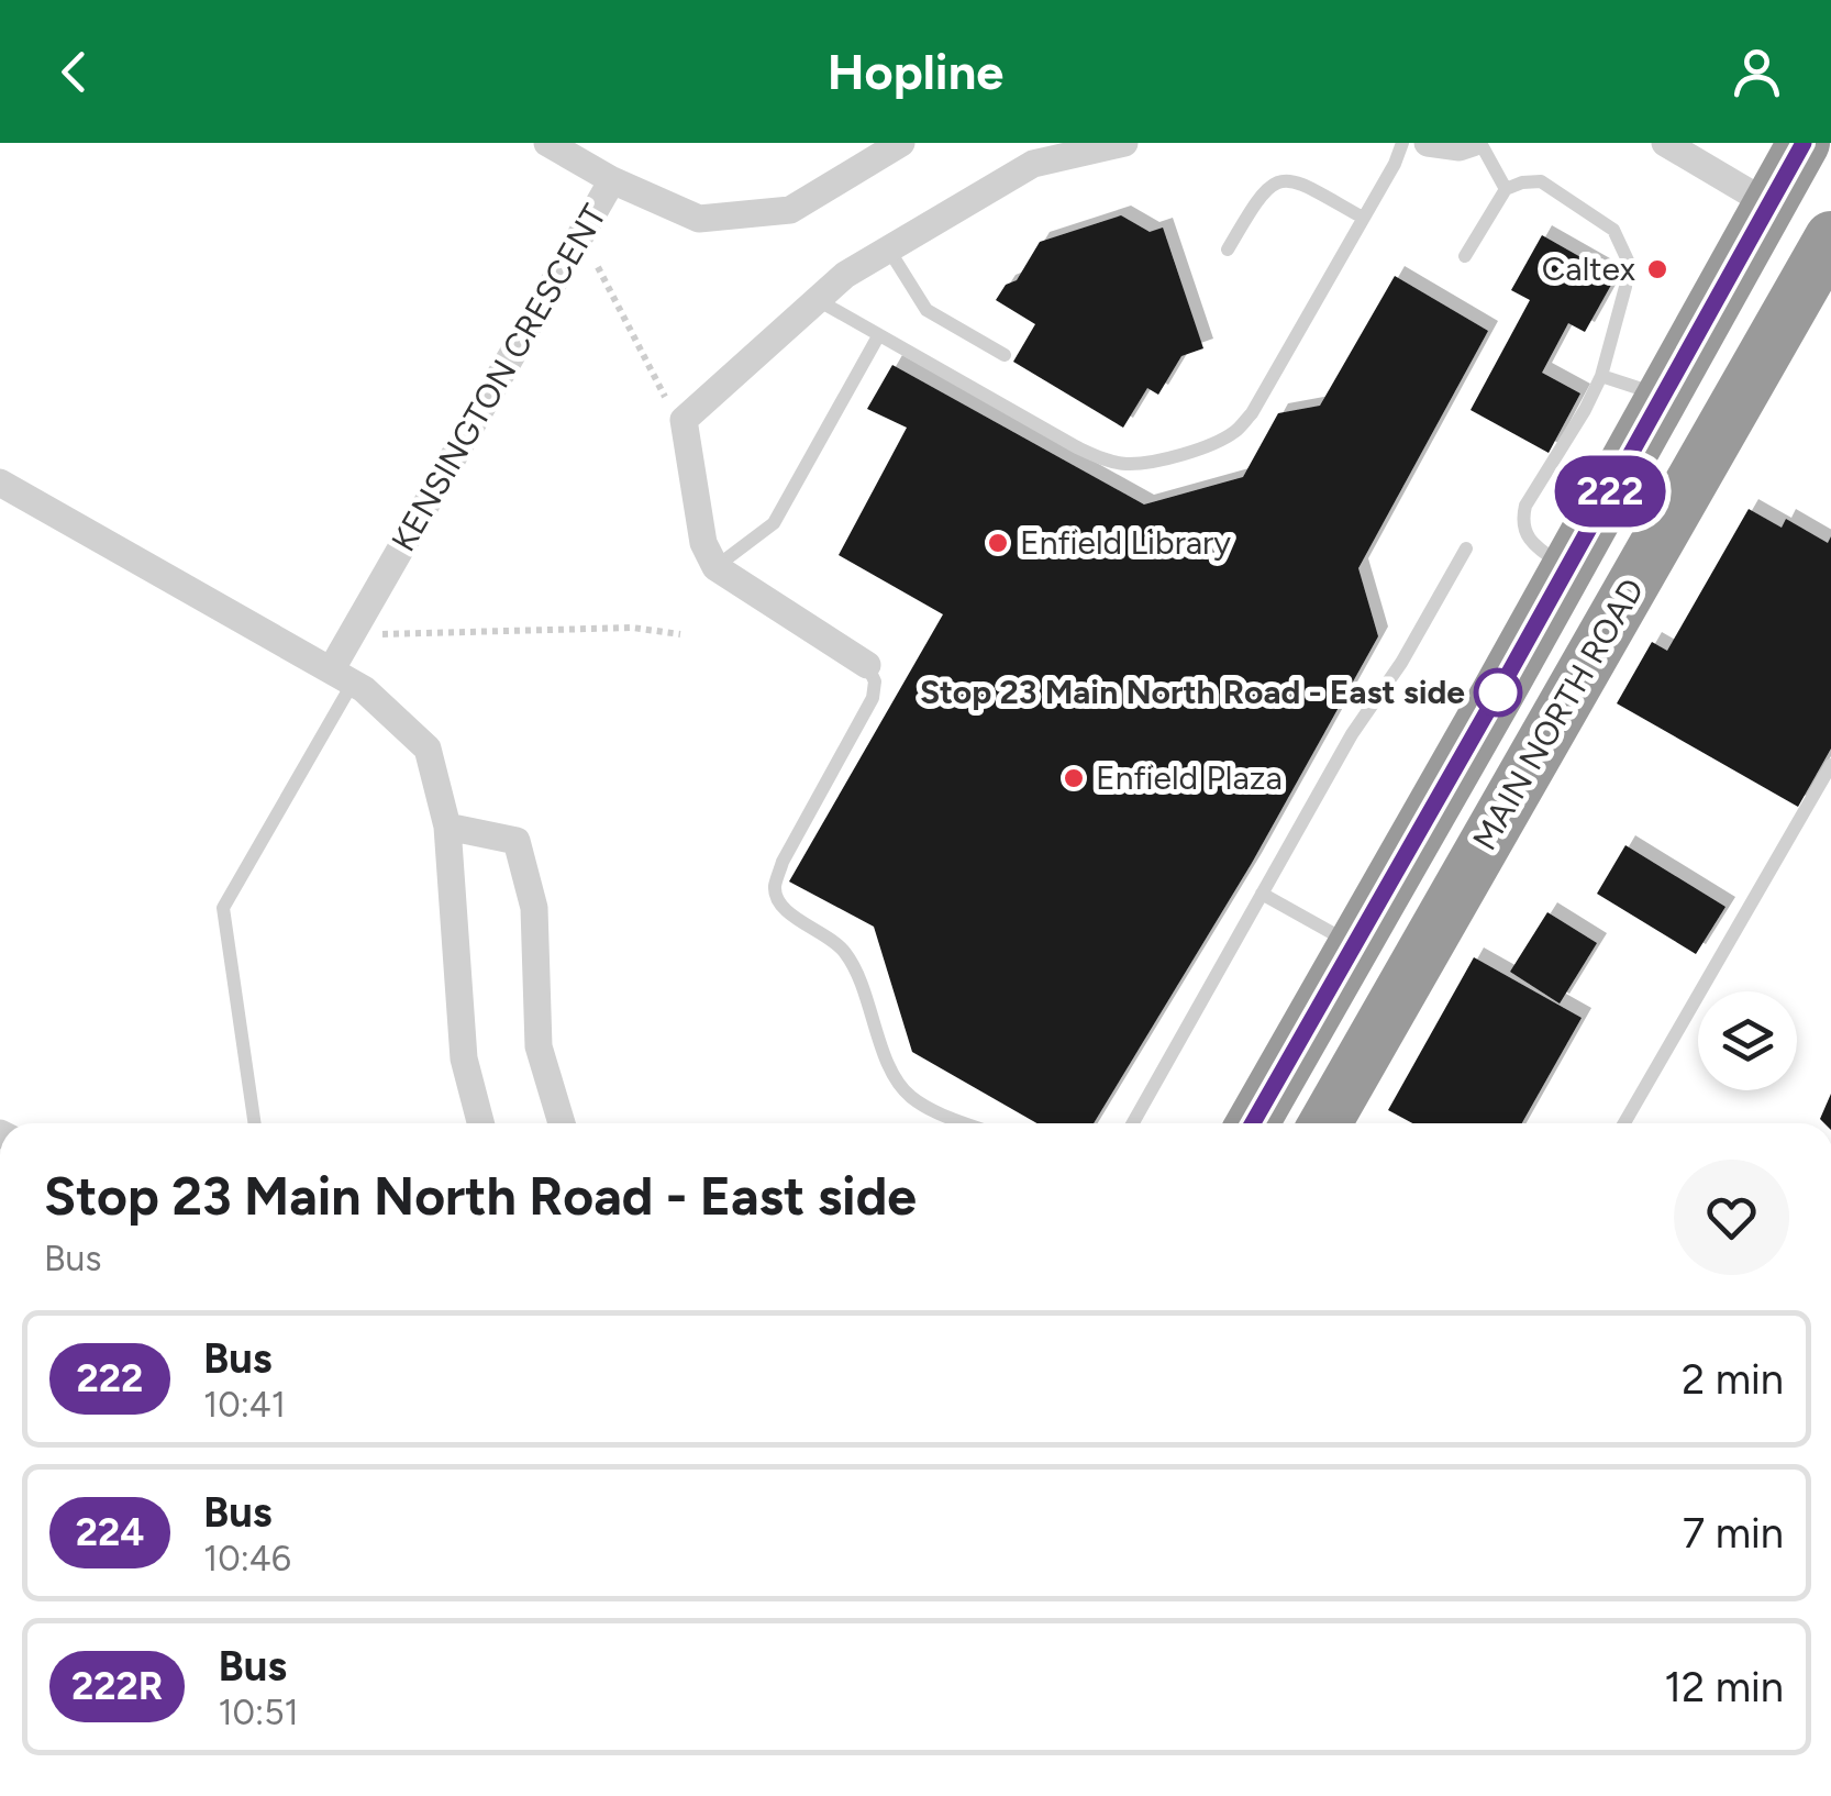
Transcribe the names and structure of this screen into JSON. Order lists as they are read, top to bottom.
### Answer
{
  "streets": {
    "highway": ["MAIN NORTH ROAD"],
    "street": ["KENSINGTON CRESCENT"]
  },
  "places": [
    "Caltex",
    "Enfield Library",
    "Stop 23 Main North Road - East side",
    "Enfield Plaza"
  ],
  "lines": ["bus line 222"],
  "page": {
    "header": "Hopline",
    "on_map": "222",
    "heading": ["Stop 23 Main North Road - East side", "Bus"],
    "list": [
      {
        "mark": "222",
        "name": "Bus",
        "note": "10:41",
        "value": "2 min"
      },
      {
        "mark": "224",
        "name": "Bus",
        "note": "10:46",
        "value": "7 min"
      },
      {
        "mark": "222R",
        "name": "Bus",
        "note": "10:51",
        "value": "12 min"
      }
    ]
  }
}
